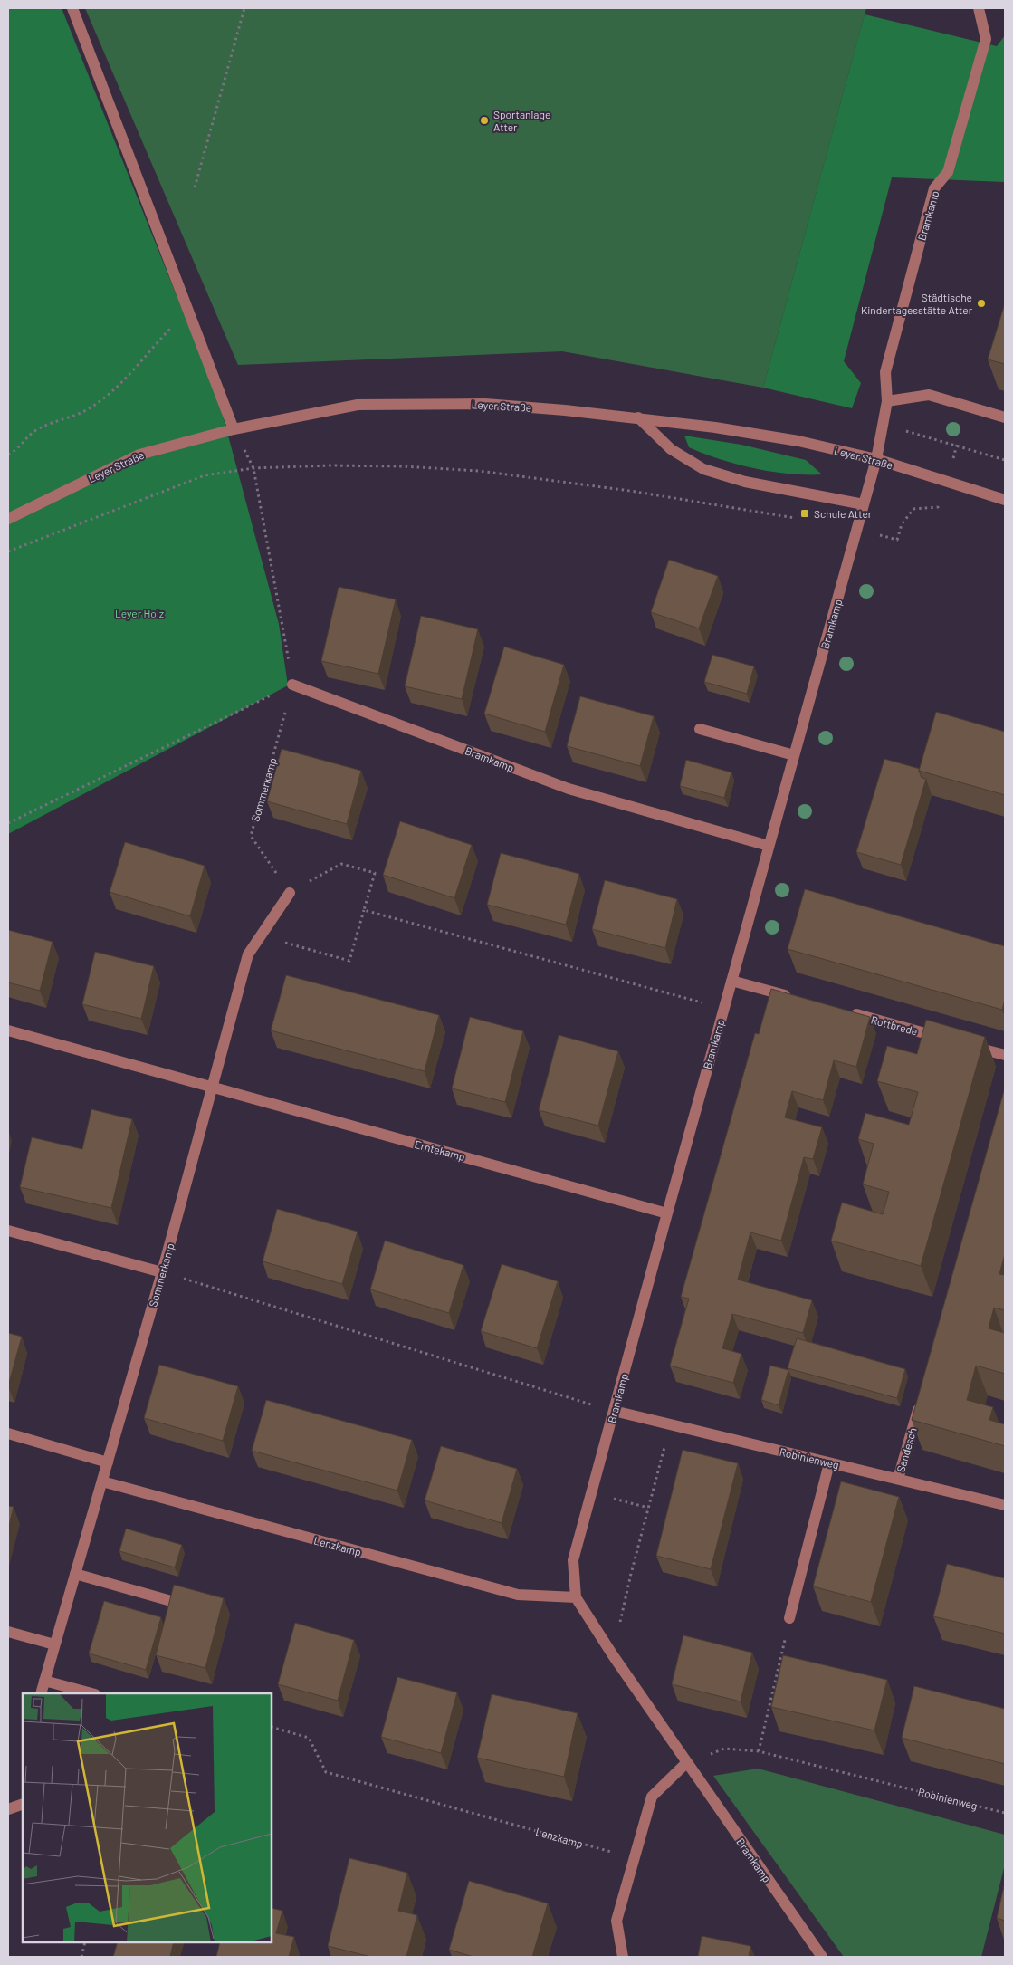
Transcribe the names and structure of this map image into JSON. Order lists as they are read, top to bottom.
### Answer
{
  "streets": {
    "street": [
      "Bramkamp",
      "Leyer Straße",
      "Sommerkamp",
      "Rottbrede",
      "Erntekamp",
      "Sandesch",
      "Robinienweg",
      "Lenzkamp"
    ]
  },
  "crossings": [
    ["Bramkamp", "Leyer Straße"],
    ["Bramkamp", "Sommerkamp"],
    ["Bramkamp", "Erntekamp"],
    ["Bramkamp", "Robinienweg"],
    ["Bramkamp", "Lenzkamp"],
    ["Sommerkamp", "Erntekamp"],
    ["Sommerkamp", "Lenzkamp"],
    ["Sandesch", "Robinienweg"]
  ],
  "parks": ["Leyer Holz"],
  "places": {
    "other": ["Sportanlage Atter", "Städtische Kindertagesstätte Atter"],
    "transit": ["Schule Atter"]
  }
}
